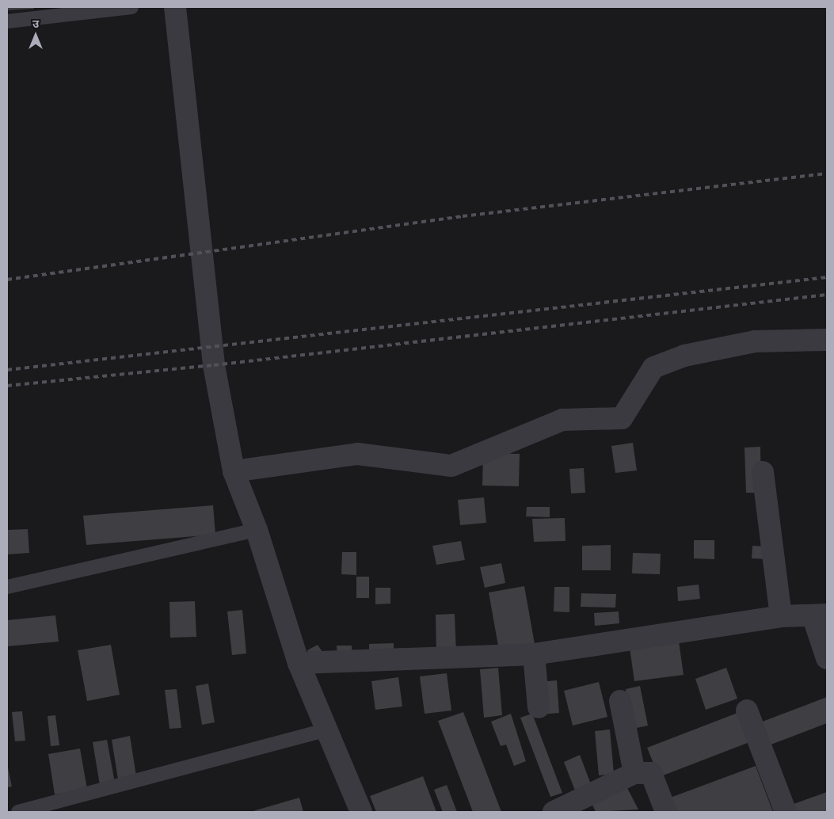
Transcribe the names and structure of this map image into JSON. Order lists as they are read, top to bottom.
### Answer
{
  "north": "top"
}
